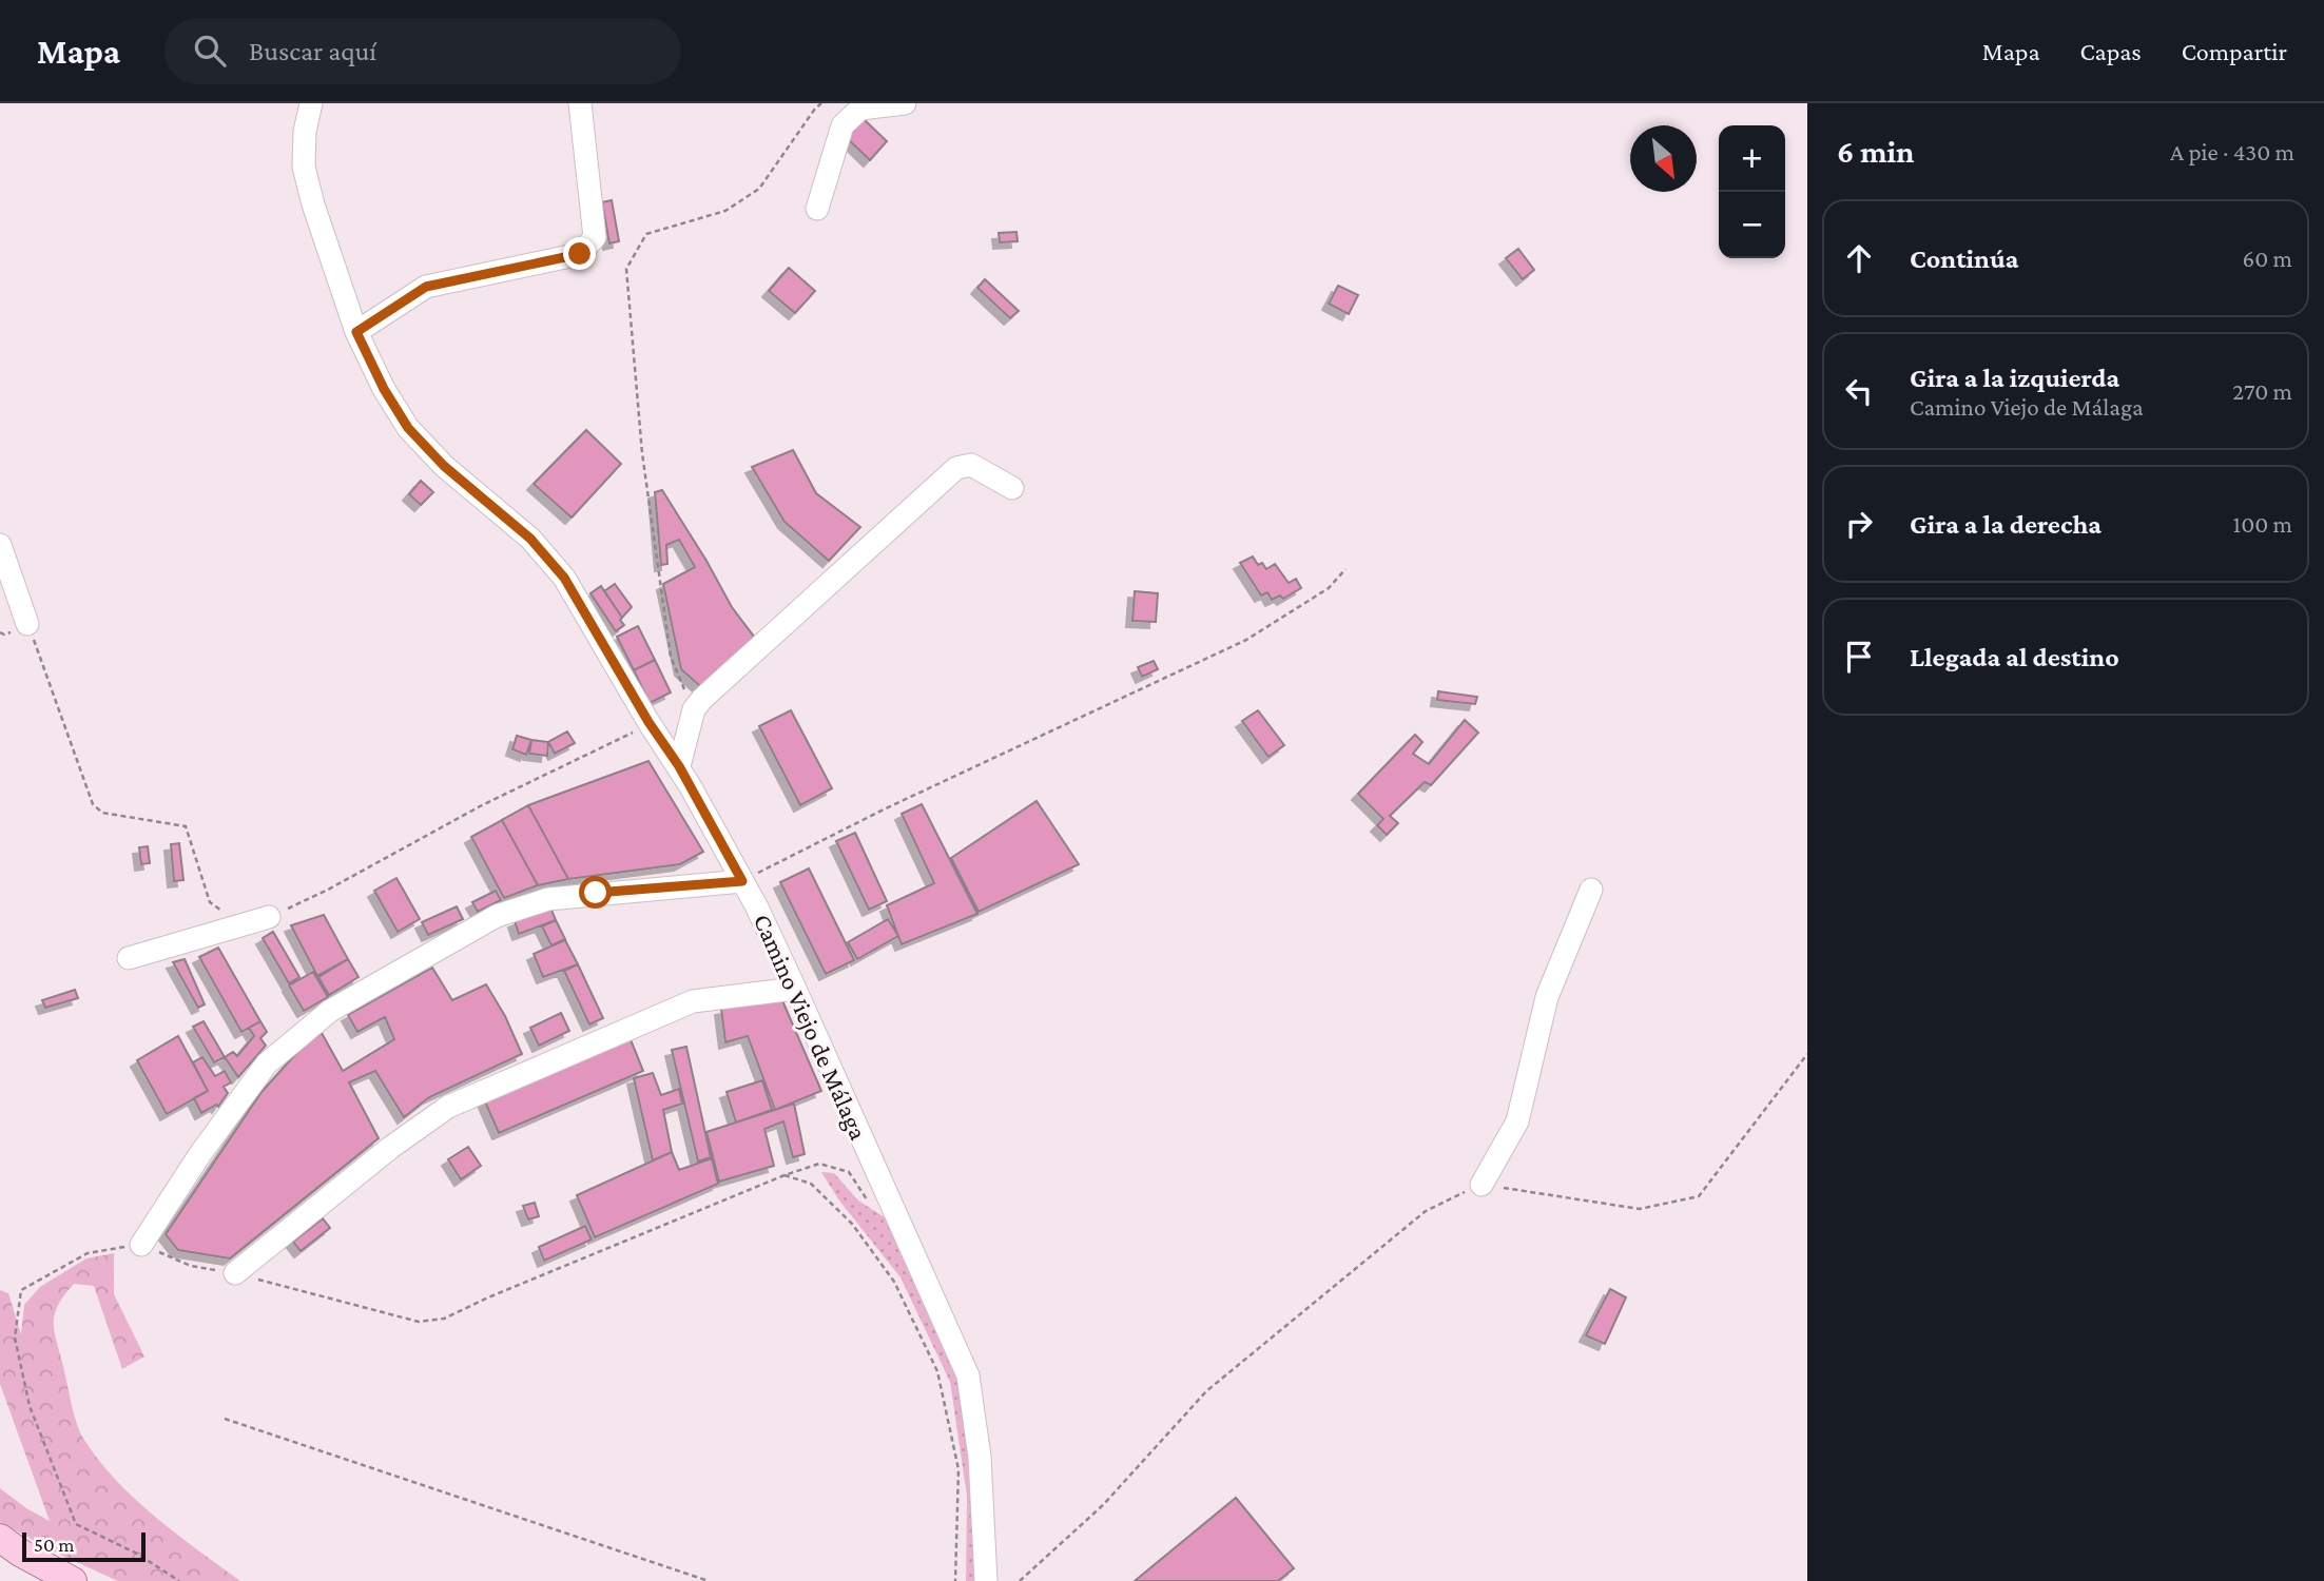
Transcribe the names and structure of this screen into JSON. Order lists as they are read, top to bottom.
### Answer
{
  "streets": {
    "street": ["Camino Viejo de Málaga"]
  },
  "scale_bar": "50 m",
  "north": "bottom right",
  "page": {
    "header": "Mapa",
    "search": "Buscar aquí",
    "nav": ["Mapa", "Capas", "Compartir"],
    "heading": ["6 min", "A pie · 430 m"],
    "map_buttons": ["+", "−"],
    "list": [
      ["Continúa", "60 m"],
      ["Gira a la izquierda", "Camino Viejo de Málaga", "270 m"],
      ["Gira a la derecha", "100 m"],
      "Llegada al destino"
    ],
    "scale": "50 m"
  }
}
